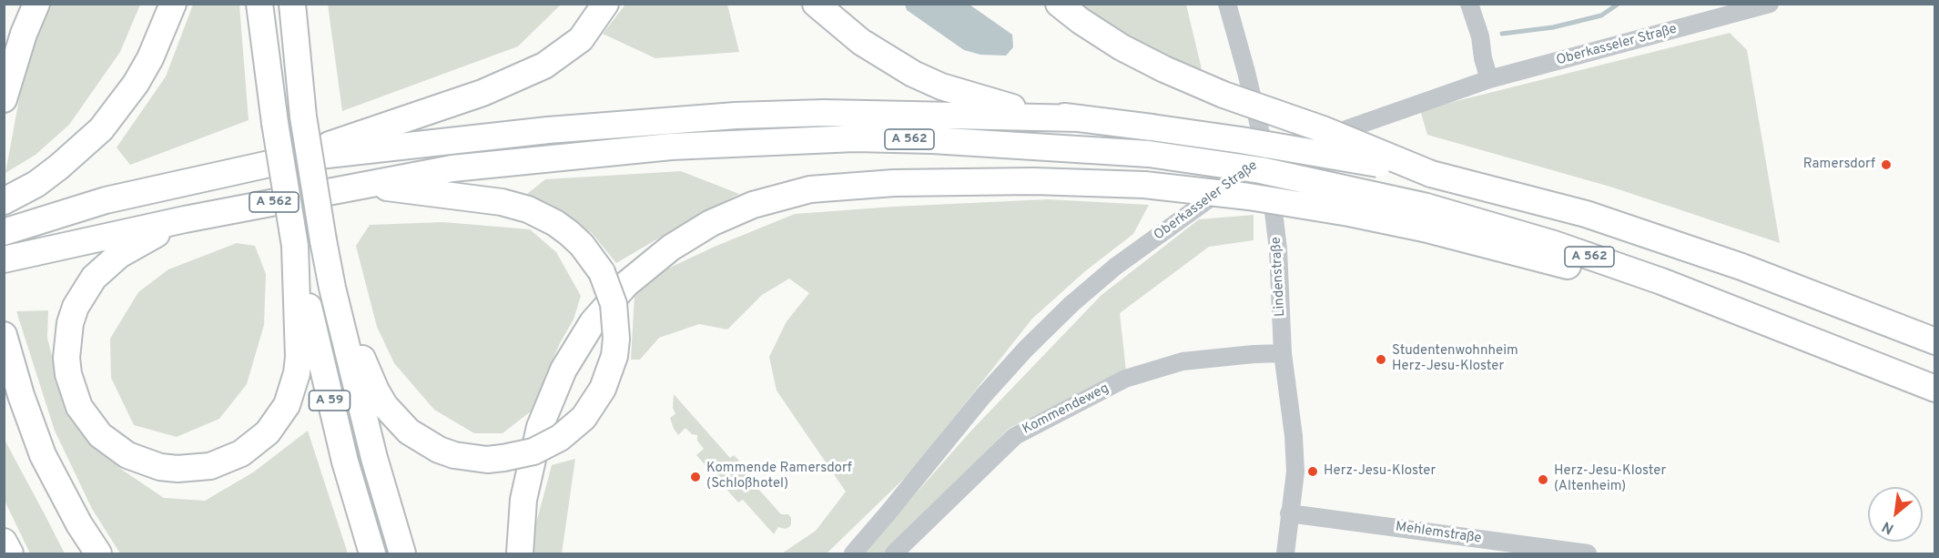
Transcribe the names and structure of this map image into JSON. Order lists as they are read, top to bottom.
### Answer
{
  "streets": {
    "highway": ["A 562", "A 59"],
    "street": [
      "Oberkasseler Straße",
      "Lindenstraße",
      "Kommendeweg",
      "Mehlemstraße"
    ]
  },
  "crossings": [
    ["Oberkasseler Straße", "Lindenstraße"],
    ["Lindenstraße", "Kommendeweg"],
    ["Lindenstraße", "Mehlemstraße"]
  ],
  "places": [
    "Ramersdorf",
    "Studentenwohnheim Herz-Jesu-Kloster",
    "Herz-Jesu-Kloster",
    "Kommende Ramersdorf (Schloßhotel)",
    "Herz-Jesu-Kloster (Altenheim)"
  ],
  "north": "bottom left"
}
